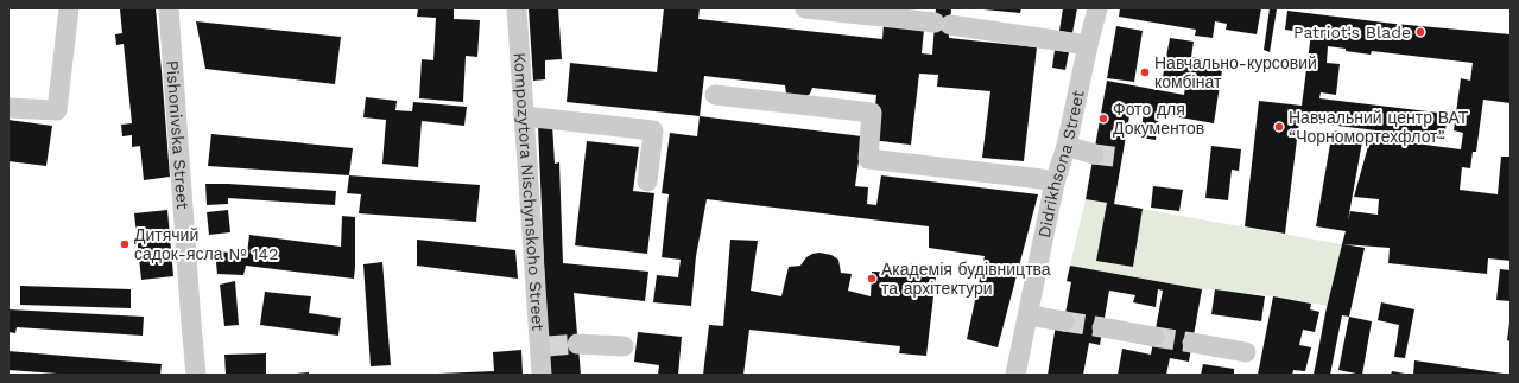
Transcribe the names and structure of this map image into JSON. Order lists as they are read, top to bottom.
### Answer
{
  "streets": {
    "street": ["Pishonivska Street", "Didrikhsona Street", "Kompozytora Nischynskoho Street"]
  },
  "places": [
    "Patriot's Blade",
    "Навчально-курсовий комбінат",
    "Фото для Документов",
    "Навчальний центр ВАТ “Чорномортехфлот”",
    "Дитячий садок-ясла № 142",
    "Академія будівництва та архітектури"
  ]
}
